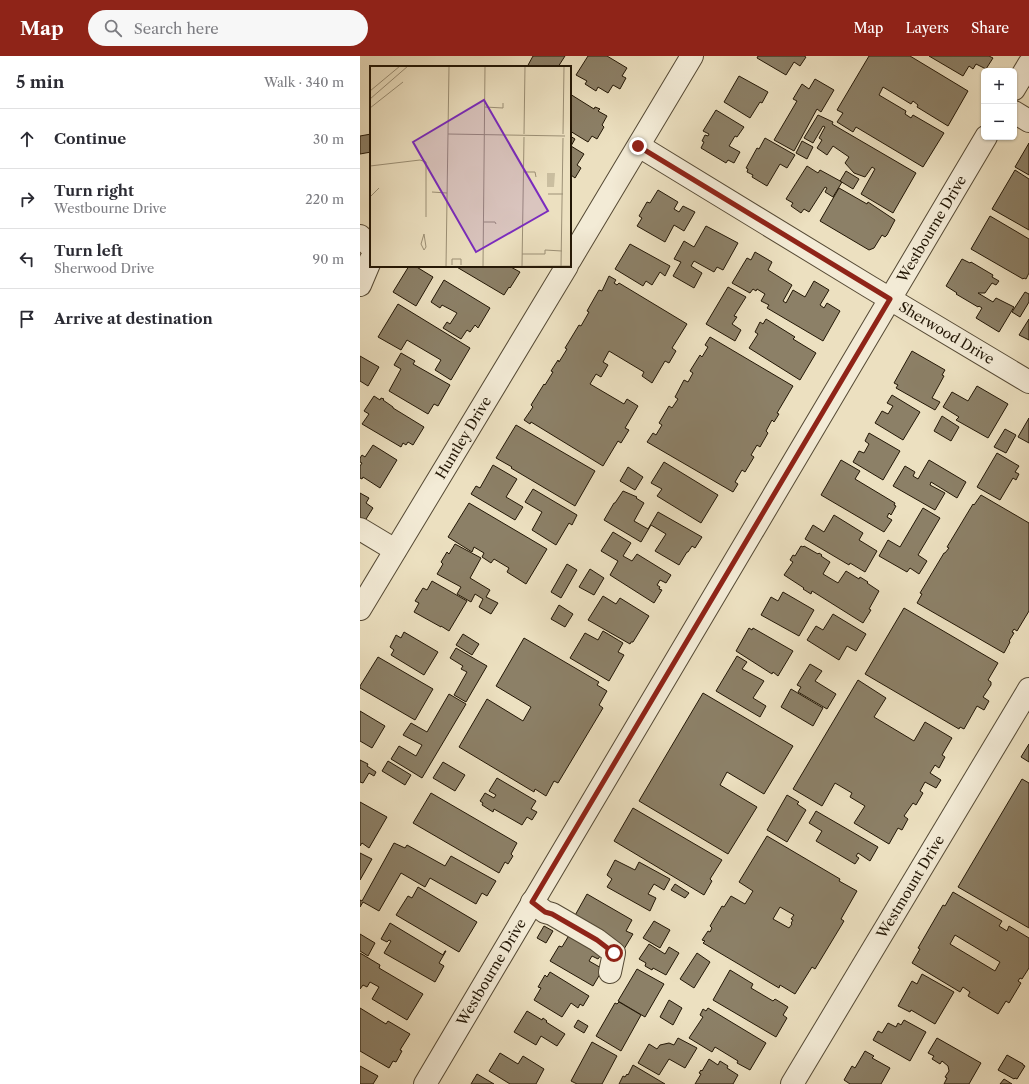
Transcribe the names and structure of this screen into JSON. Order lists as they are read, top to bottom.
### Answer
{
  "streets": {
    "street": [
      "Westbourne Drive",
      "Sherwood Drive",
      "Huntley Drive",
      "Westmount Drive"
    ]
  },
  "crossings": [
    ["Westbourne Drive", "Sherwood Drive"]
  ],
  "page": {
    "header": "Map",
    "search": "Search here",
    "nav": ["Map", "Layers", "Share"],
    "heading": ["5 min", "Walk · 340 m"],
    "map_buttons": ["+", "−"],
    "list": [
      ["Continue", "30 m"],
      ["Turn right", "Westbourne Drive", "220 m"],
      ["Turn left", "Sherwood Drive", "90 m"],
      "Arrive at destination"
    ]
  }
}
